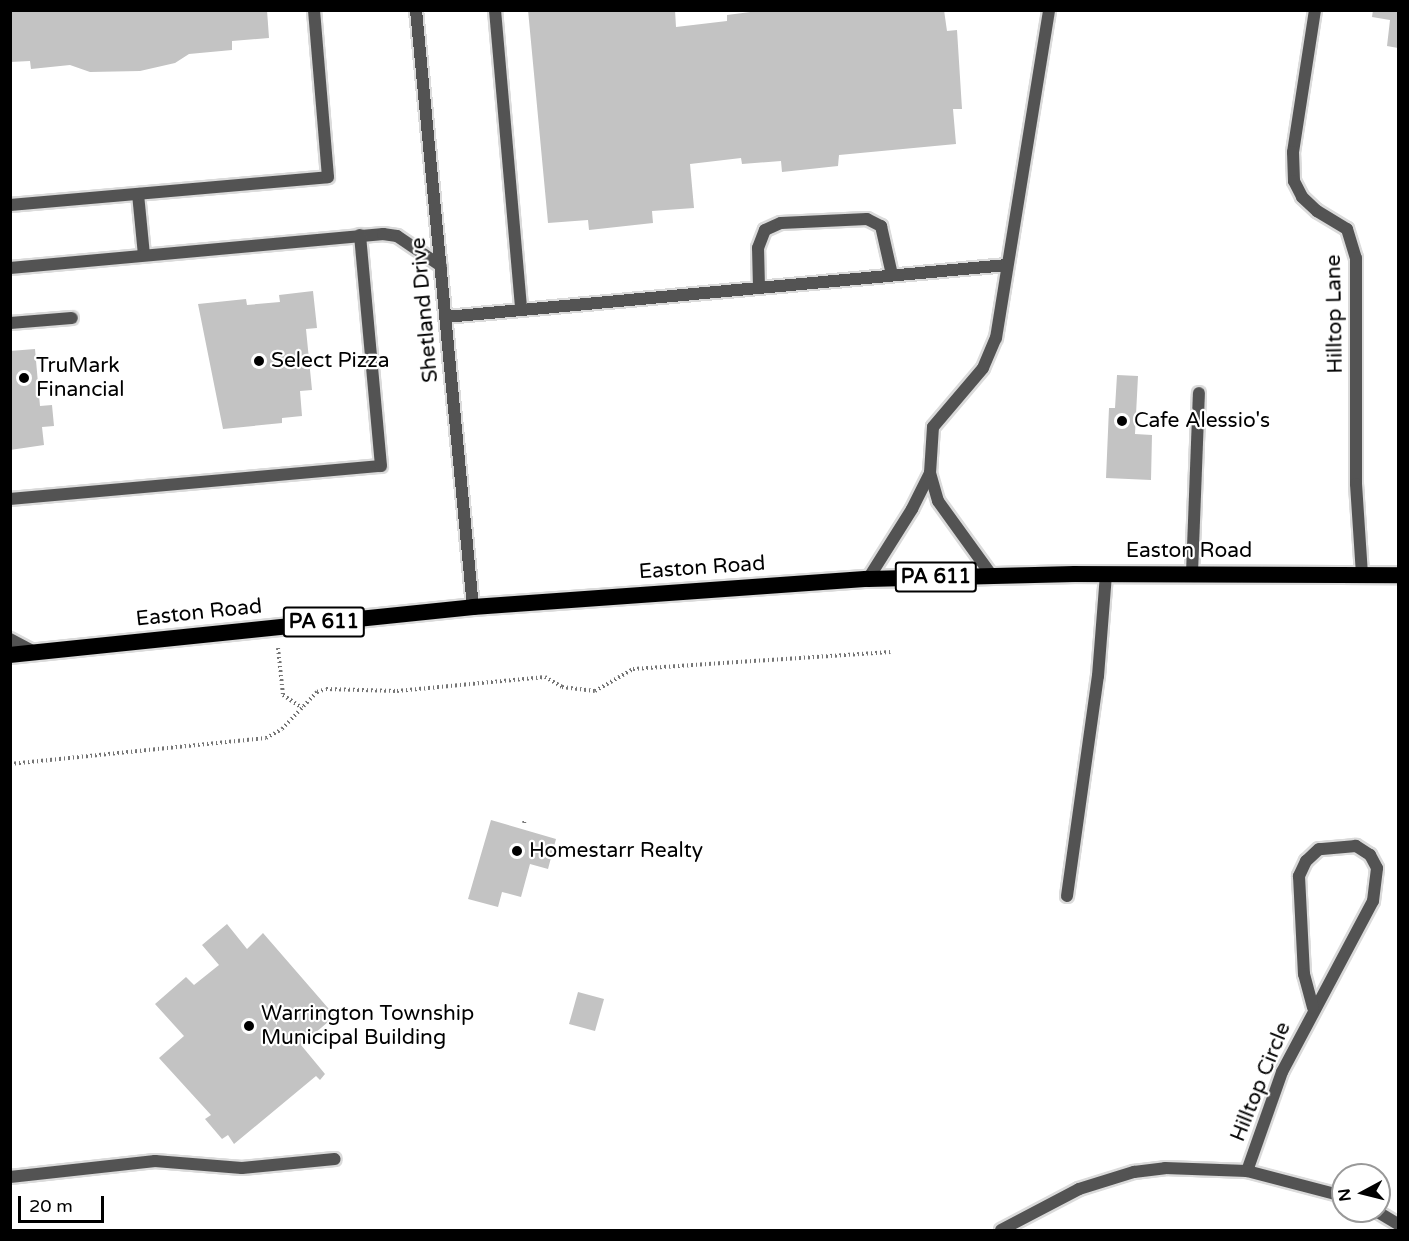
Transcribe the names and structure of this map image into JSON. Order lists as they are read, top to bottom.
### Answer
{
  "streets": {
    "highway": ["Easton Road", "PA 611"],
    "street": ["Shetland Drive", "Hilltop Lane", "Hilltop Circle"]
  },
  "crossings": [
    ["Shetland Drive", "Easton Road"],
    ["Hilltop Lane", "Easton Road"]
  ],
  "places": [
    "Select Pizza",
    "TruMark Financial",
    "Cafe Alessio's",
    "Homestarr Realty",
    "Warrington Township Municipal Building"
  ],
  "scale_bar": "20 m",
  "north": "left"
}
